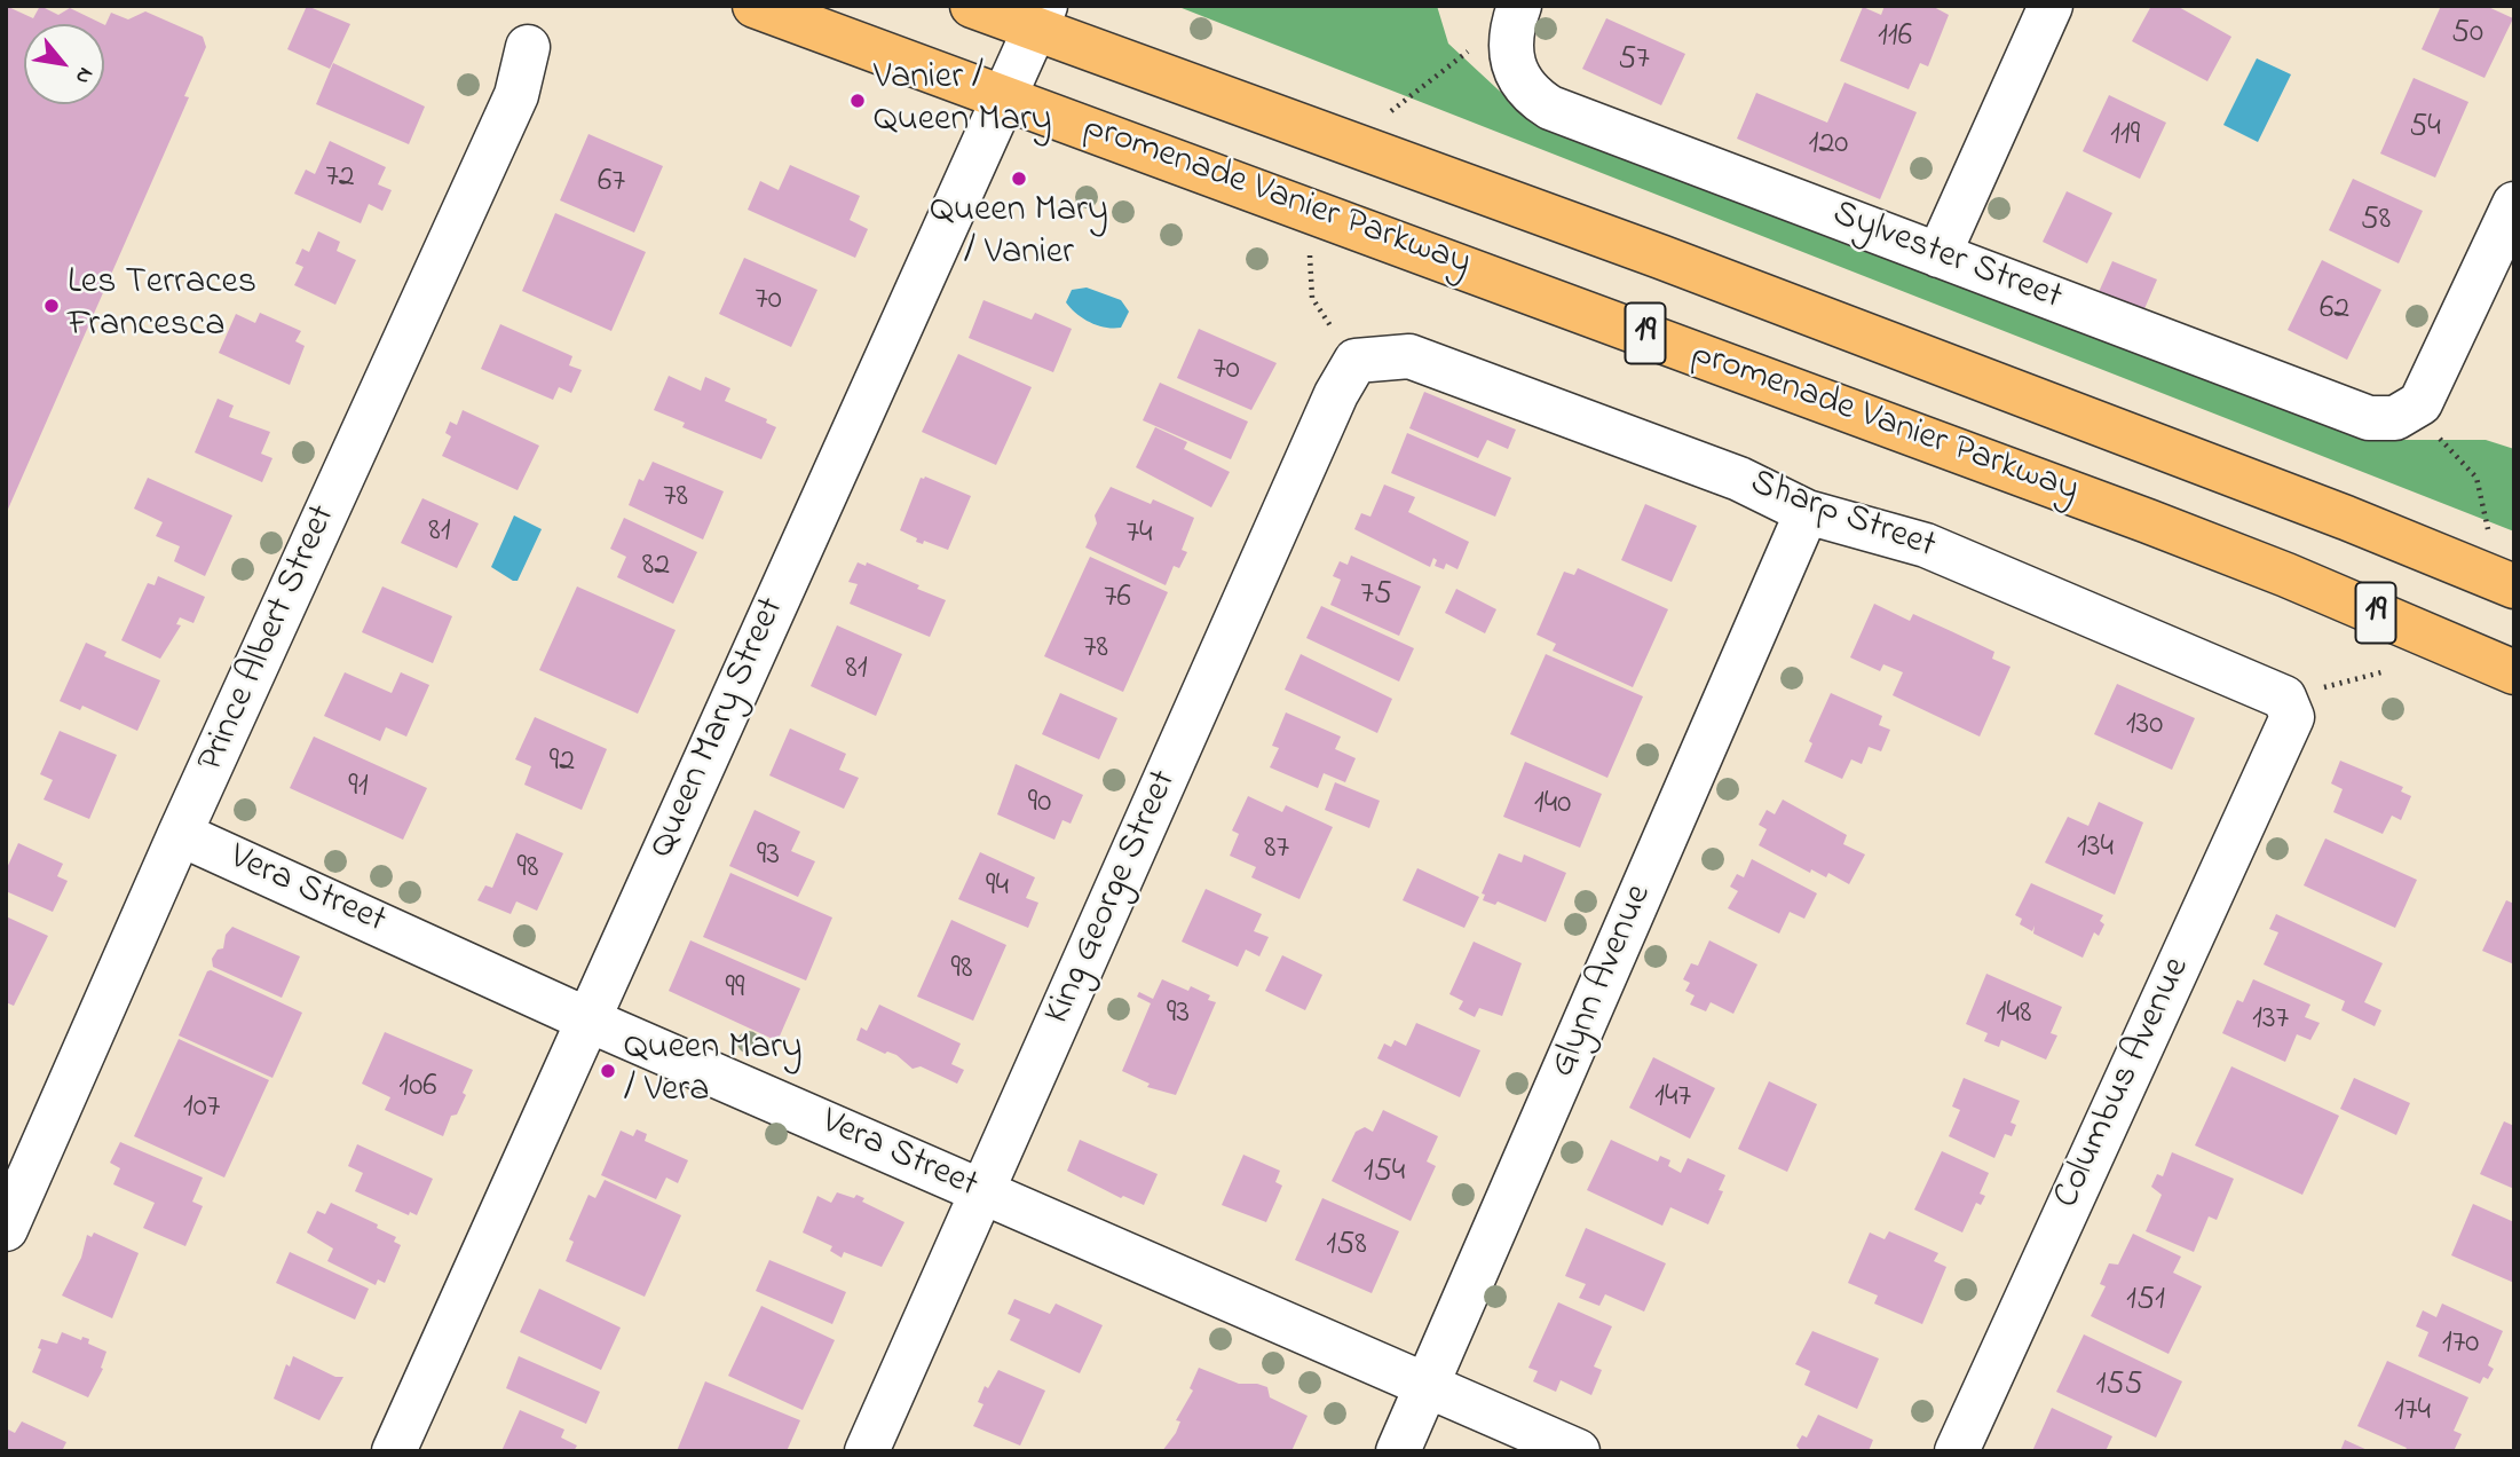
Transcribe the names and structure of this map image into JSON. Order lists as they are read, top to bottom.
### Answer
{
  "streets": {
    "main road": ["promenade Vanier Parkway", "19"],
    "street": [
      "Sylvester Street",
      "Sharp Street",
      "Prince Albert Street",
      "Queen Mary Street",
      "Vera Street",
      "King George Street",
      "Glynn Avenue",
      "Columbus Avenue"
    ]
  },
  "crossings": [
    ["promenade Vanier Parkway", "Queen Mary Street"],
    ["19", "Queen Mary Street"],
    ["Sharp Street", "King George Street"],
    ["Sharp Street", "Glynn Avenue"],
    ["Sharp Street", "Columbus Avenue"],
    ["Prince Albert Street", "Vera Street"],
    ["Queen Mary Street", "Vera Street"],
    ["Vera Street", "King George Street"],
    ["Vera Street", "Glynn Avenue"]
  ],
  "places": [
    "Vanier / Queen Mary",
    "Queen Mary / Vanier",
    "Les Terraces Francesca",
    "Queen Mary / Vera"
  ],
  "house_numbers": [
    "50",
    "116",
    "57",
    "54",
    "119",
    "120",
    "72",
    "67",
    "58",
    "70",
    "62",
    "70",
    "78",
    "81",
    "74",
    "82",
    "75",
    "76",
    "78",
    "81",
    "130",
    "92",
    "91",
    "90",
    "140",
    "134",
    "87",
    "93",
    "98",
    "94",
    "98",
    "99",
    "93",
    "148",
    "137",
    "106",
    "147",
    "107",
    "154",
    "158",
    "151",
    "170",
    "155",
    "174"
  ],
  "north": "bottom right"
}
